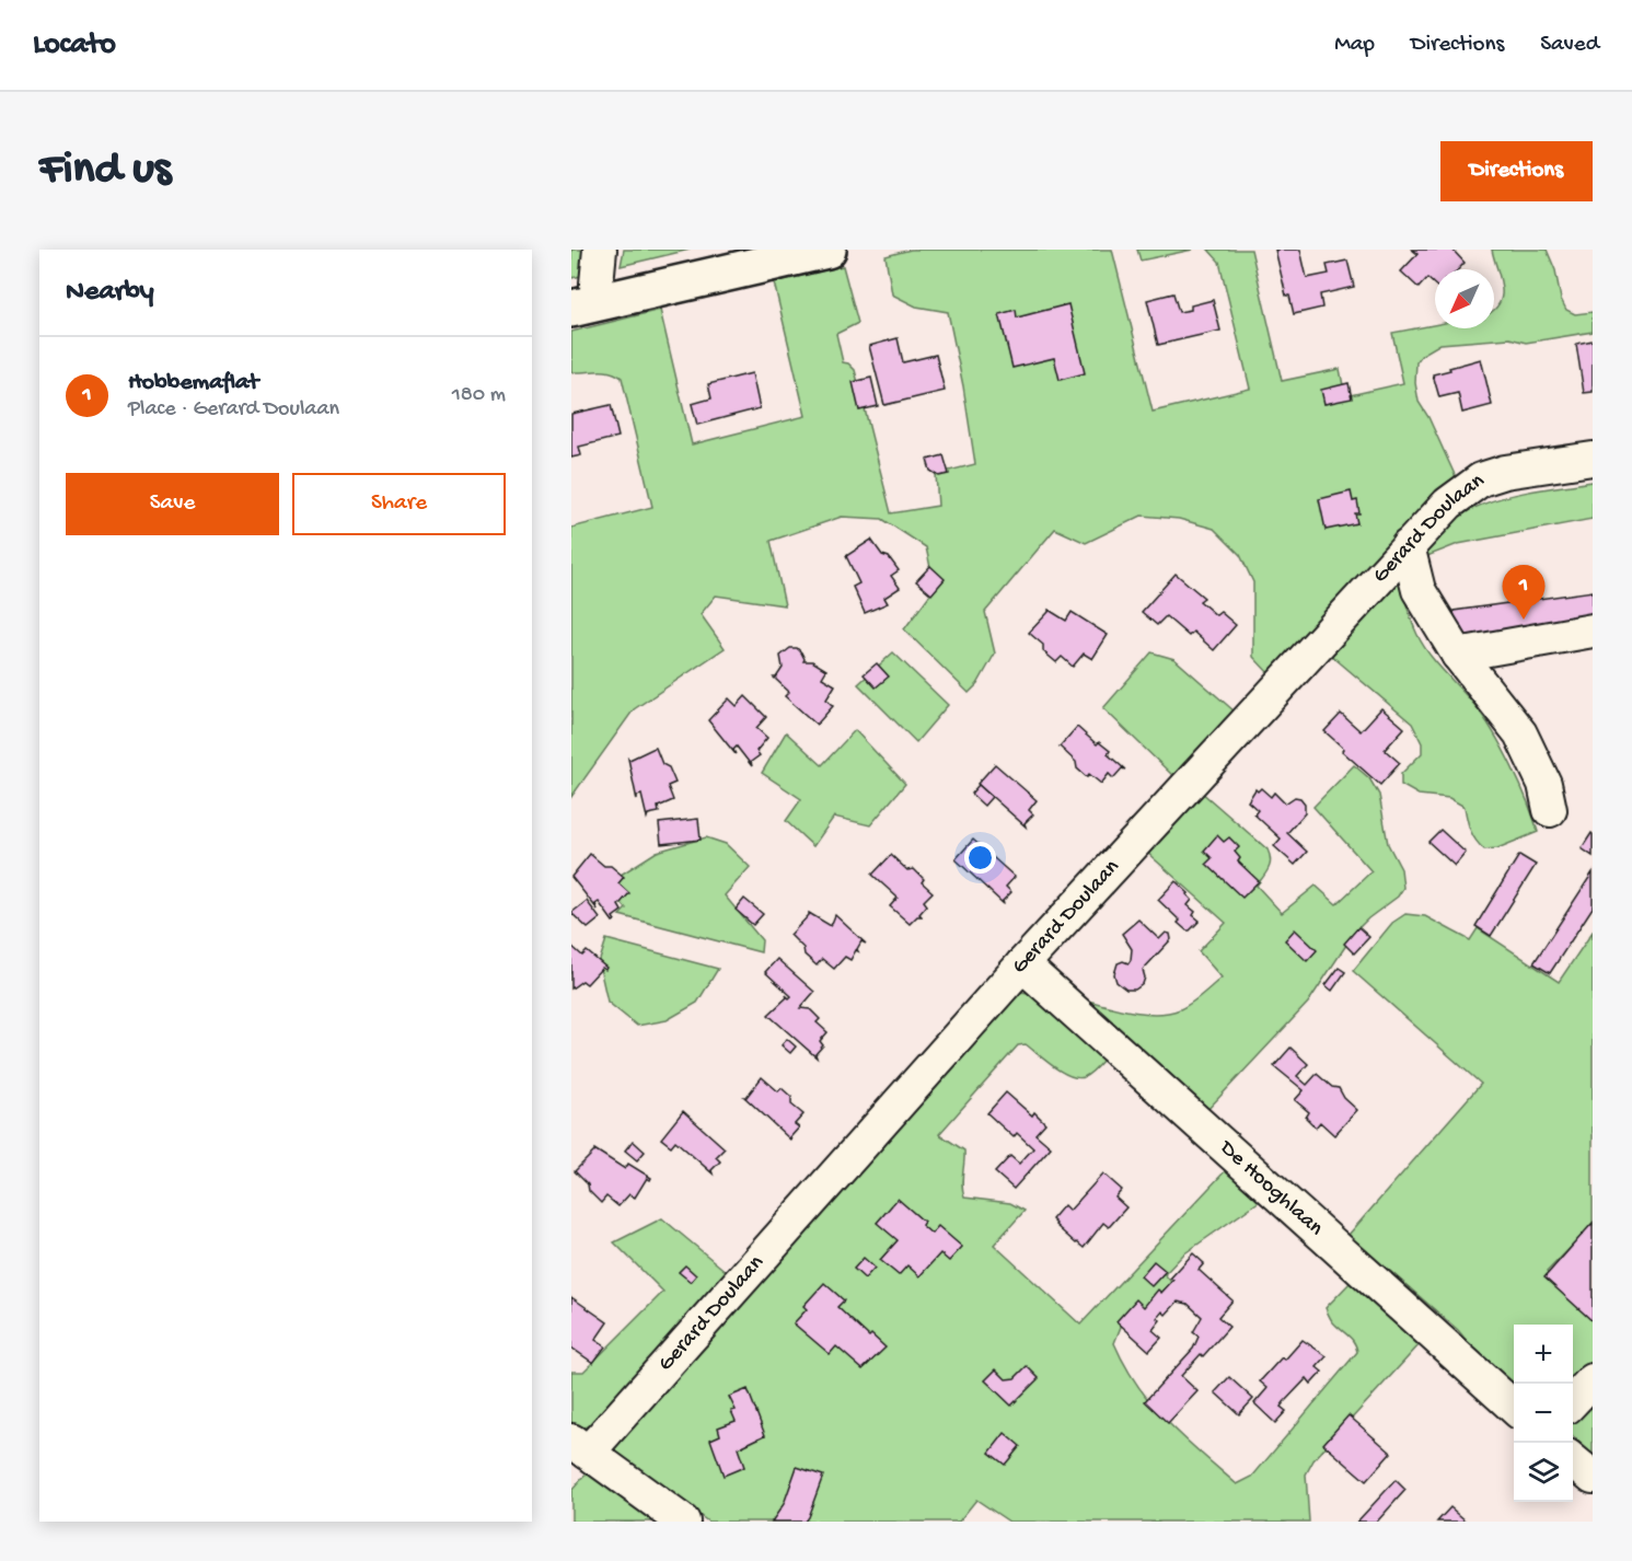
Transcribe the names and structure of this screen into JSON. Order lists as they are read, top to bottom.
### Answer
{
  "streets": {
    "street": ["Gerard Doulaan", "De Hooghlaan"]
  },
  "crossings": [
    ["Gerard Doulaan", "De Hooghlaan"]
  ],
  "north": "bottom left",
  "page": {
    "header": "Locato",
    "nav": ["Map", "Directions", "Saved"],
    "buttons": [
      "Directions",
      ["Save", "Share"]
    ],
    "title": "Find us",
    "heading": "Nearby",
    "list": [
      {
        "mark": "1",
        "name": "Hobbemaflat",
        "note": "Place · Gerard Doulaan",
        "value": "180 m"
      }
    ],
    "pins": "1",
    "map_buttons": ["+", "−"]
  }
}
